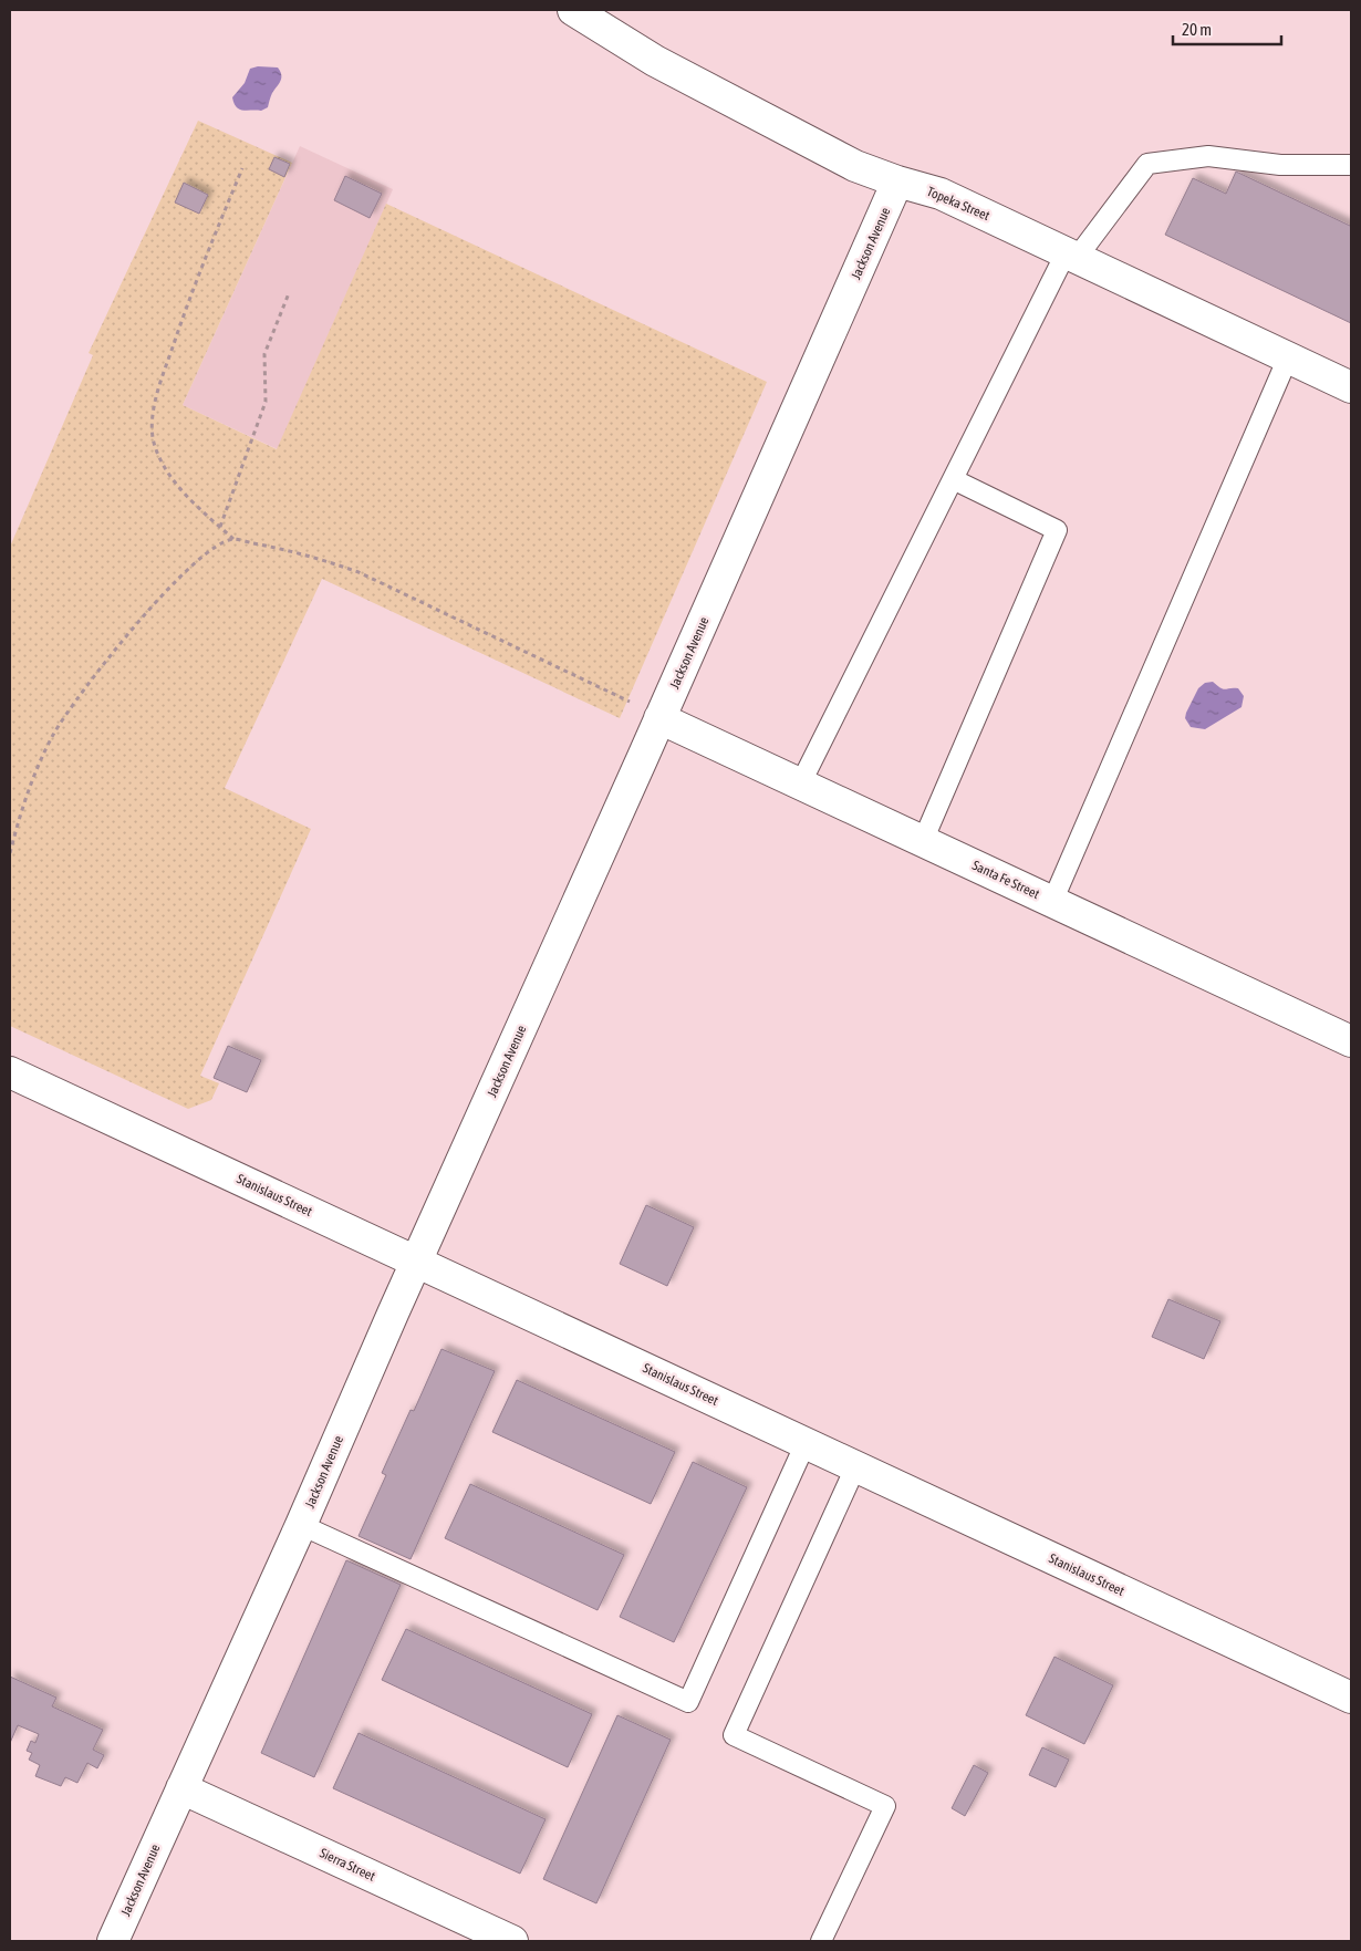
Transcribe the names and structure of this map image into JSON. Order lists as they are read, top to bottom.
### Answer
{
  "streets": {
    "street": [
      "Topeka Street",
      "Jackson Avenue",
      "Santa Fe Street",
      "Stanislaus Street",
      "Sierra Street"
    ]
  },
  "crossings": [
    ["Topeka Street", "Jackson Avenue"],
    ["Jackson Avenue", "Santa Fe Street"],
    ["Jackson Avenue", "Stanislaus Street"],
    ["Jackson Avenue", "Sierra Street"]
  ],
  "scale_bar": "20 m"
}
